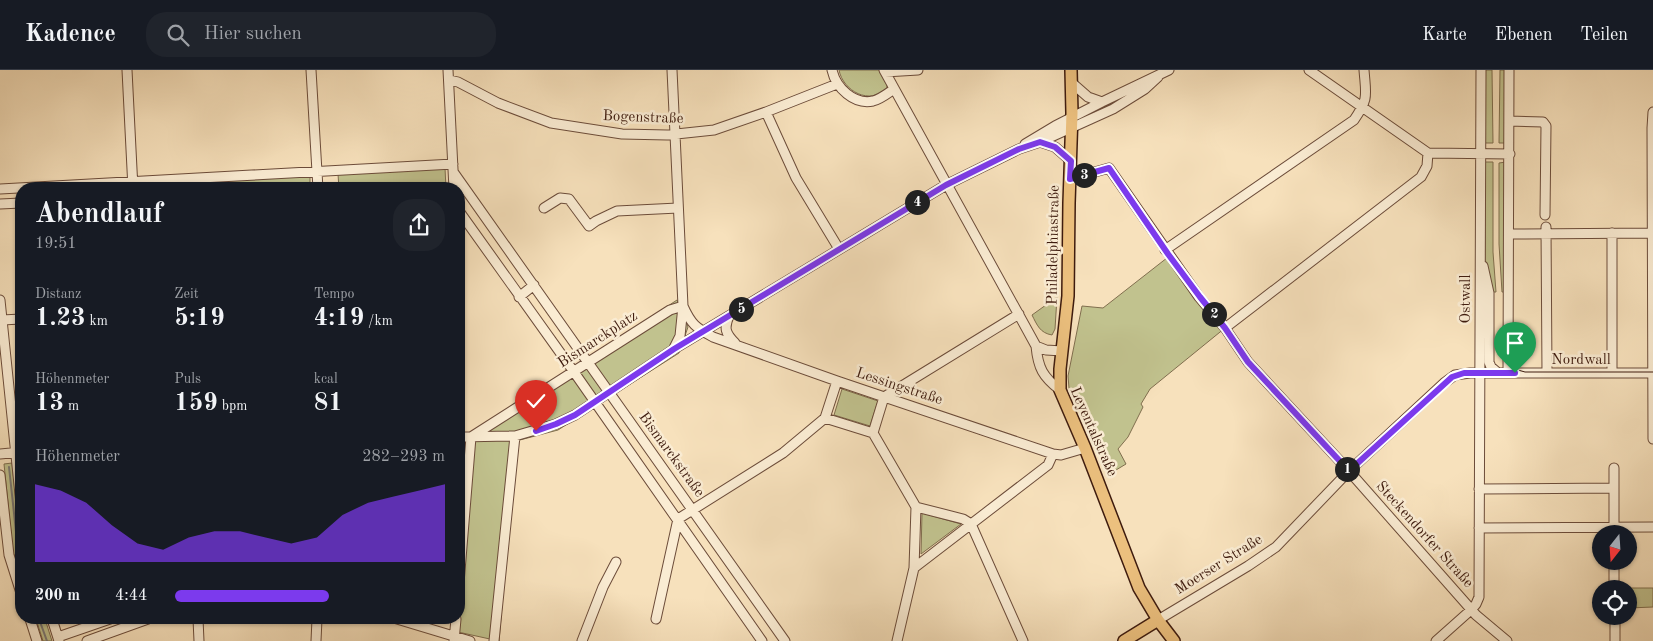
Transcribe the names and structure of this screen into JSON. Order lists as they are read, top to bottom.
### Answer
{
  "streets": {
    "main road": ["Philadelphiastraße", "Leyentalstraße", "Moerser Straße"],
    "street": [
      "Bogenstraße",
      "Ostwall",
      "Bismarckplatz",
      "Nordwall",
      "Lessingstraße",
      "Bismarckstraße",
      "Steckendorfer Straße"
    ]
  },
  "crossings": [
    ["Philadelphiastraße", "Leyentalstraße"],
    ["Philadelphiastraße", "Steckendorfer Straße"],
    ["Ostwall", "Nordwall"],
    ["Ostwall", "Steckendorfer Straße"],
    ["Ostwall", "Moerser Straße"],
    ["Bismarckplatz", "Bismarckstraße"],
    ["Nordwall", "Moerser Straße"],
    ["Leyentalstraße", "Moerser Straße"],
    ["Steckendorfer Straße", "Moerser Straße"]
  ],
  "north": "bottom",
  "page": {
    "header": "Kadence",
    "search": "Hier suchen",
    "nav": ["Karte", "Ebenen", "Teilen"],
    "pins": [
      "3",
      "4",
      "5",
      "2",
      "1"
    ],
    "heading": ["Abendlauf", "19:51"],
    "stats": [
      ["Distanz", "1.23 km"],
      ["Zeit", "5:19"],
      ["Tempo", "4:19 /km"],
      ["Höhenmeter", "13 m"],
      ["Puls", "159 bpm"],
      ["kcal", "81"]
    ],
    "chart": ["Höhenmeter", "282–293 m"],
    "list": [
      {
        "name": "200 m",
        "note": "4:44"
      }
    ]
  }
}
